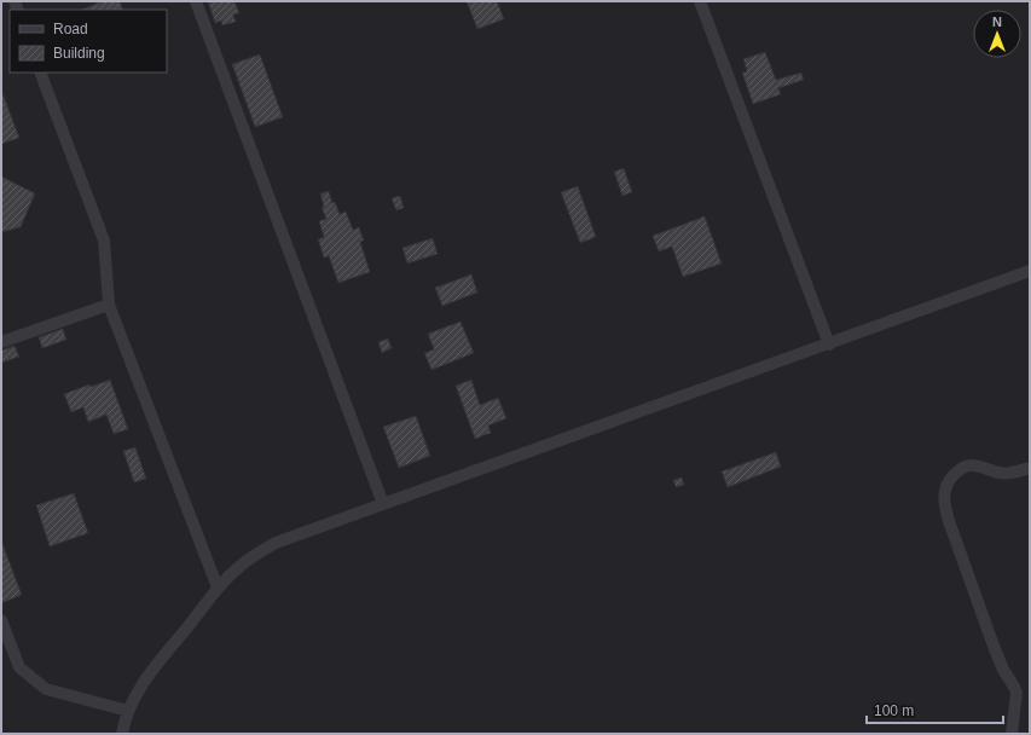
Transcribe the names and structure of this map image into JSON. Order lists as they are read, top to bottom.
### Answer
{
  "legend": ["Road", "Building"],
  "scale_bar": "100 m",
  "north": "top"
}
